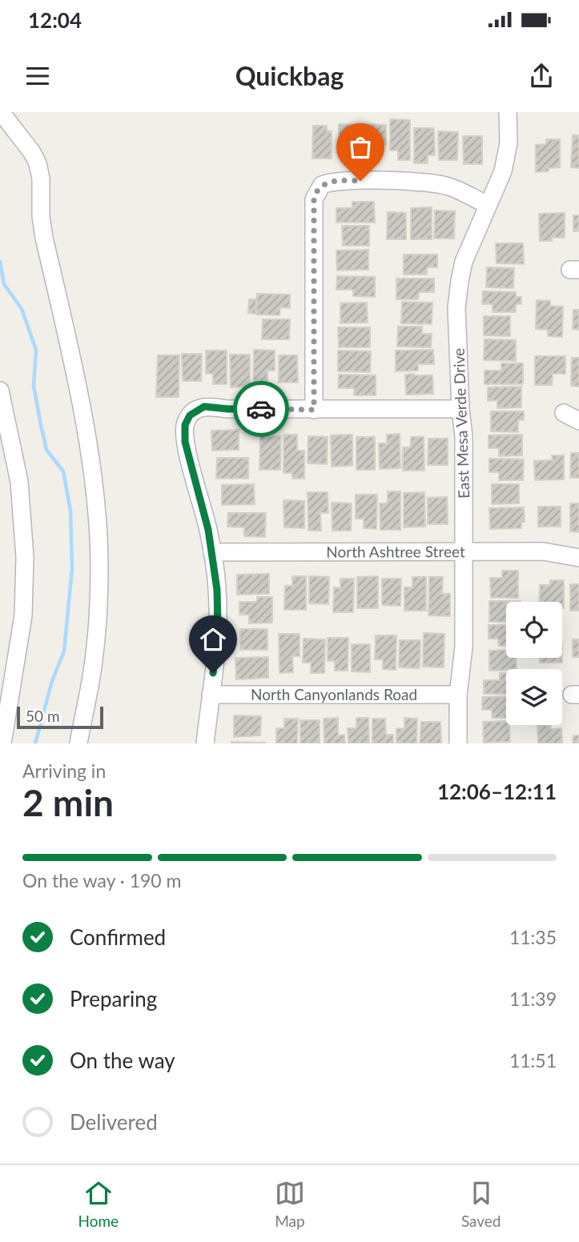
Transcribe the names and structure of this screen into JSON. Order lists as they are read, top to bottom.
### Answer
{
  "streets": {
    "street": ["East Mesa Verde Drive", "North Ashtree Street", "North Canyonlands Road"]
  },
  "crossings": [
    ["East Mesa Verde Drive", "North Ashtree Street"],
    ["East Mesa Verde Drive", "North Canyonlands Road"]
  ],
  "scale_bar": "50 m",
  "page": {
    "status": "12:04",
    "header": "Quickbag",
    "scale": "50 m",
    "heading": ["2 min", "Arriving in", "12:06–12:11"],
    "bar": "On the way · 190 m",
    "list": [
      ["Confirmed", "11:35"],
      ["Preparing", "11:39"],
      ["On the way", "11:51"],
      "Delivered"
    ],
    "tabs": ["Home", "Map", "Saved"]
  }
}
